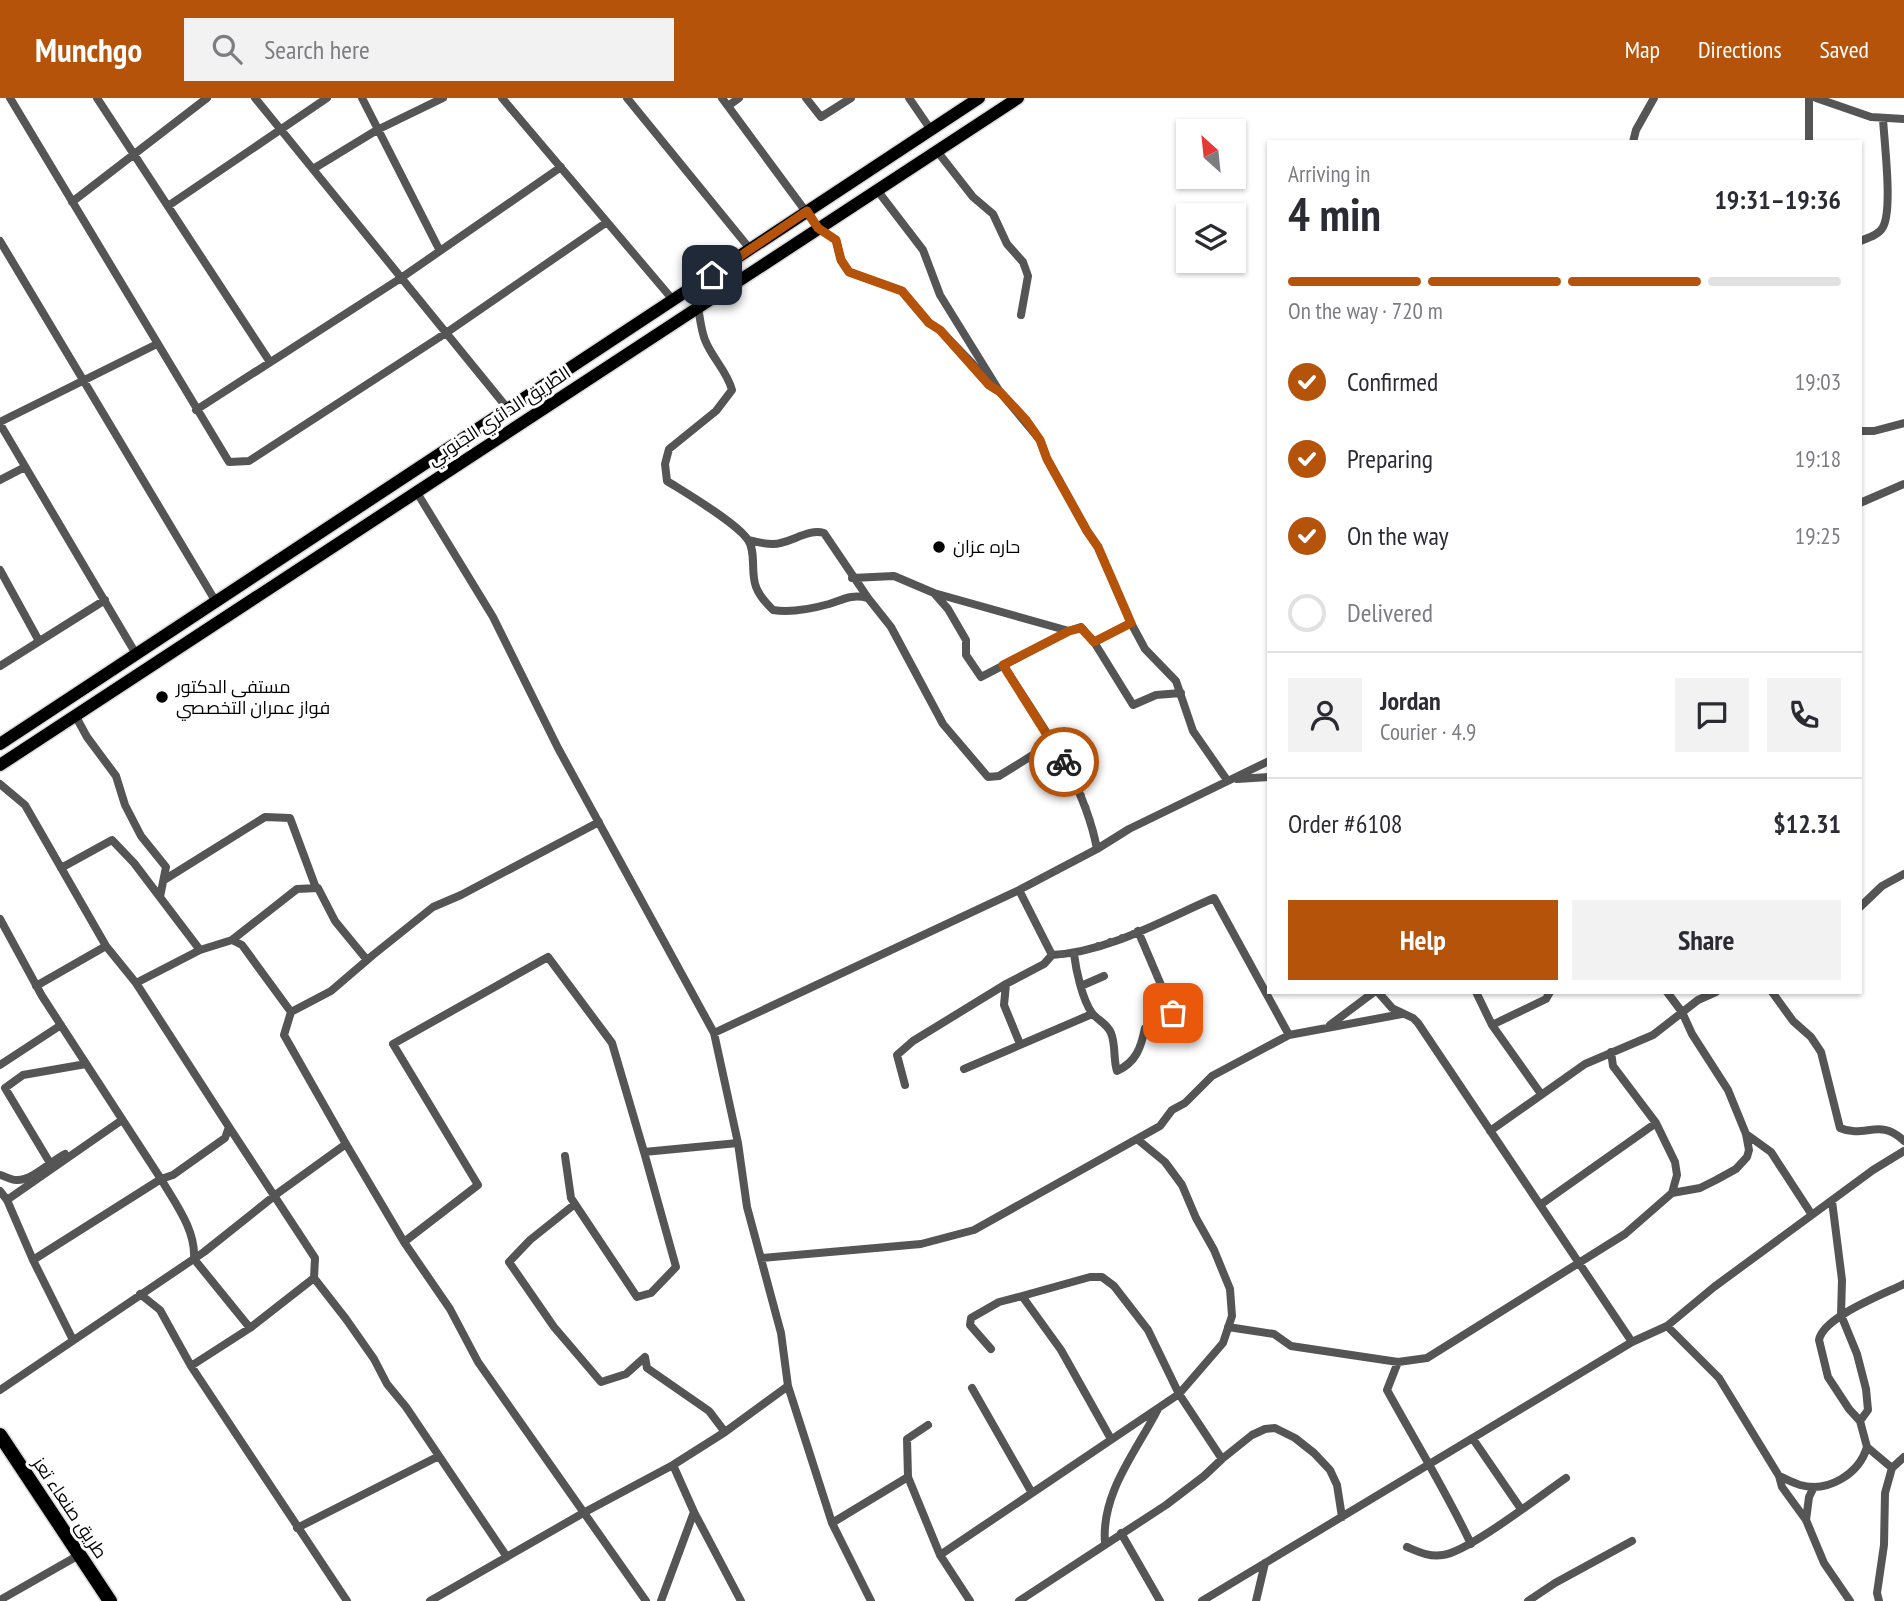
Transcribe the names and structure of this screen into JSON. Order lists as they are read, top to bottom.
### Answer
{
  "streets": {
    "highway": ["طريق صنعاء تعز"],
    "main road": ["الطريق الدائري الجنوبي"]
  },
  "places": ["حاره عزان", "مستفى الدكتور فواز عمران التخصصي"],
  "north": "top left",
  "page": {
    "header": "Munchgo",
    "search": "Search here",
    "nav": ["Map", "Directions", "Saved"],
    "heading": ["4 min", "Arriving in", "19:31–19:36"],
    "panel": [
      "Jordan",
      "Courier · 4.9",
      "Order #6108",
      "$12.31"
    ],
    "bar": "On the way · 720 m",
    "list": [
      ["Confirmed", "19:03"],
      ["Preparing", "19:18"],
      ["On the way", "19:25"],
      "Delivered"
    ],
    "buttons": ["Help", "Share"]
  }
}
